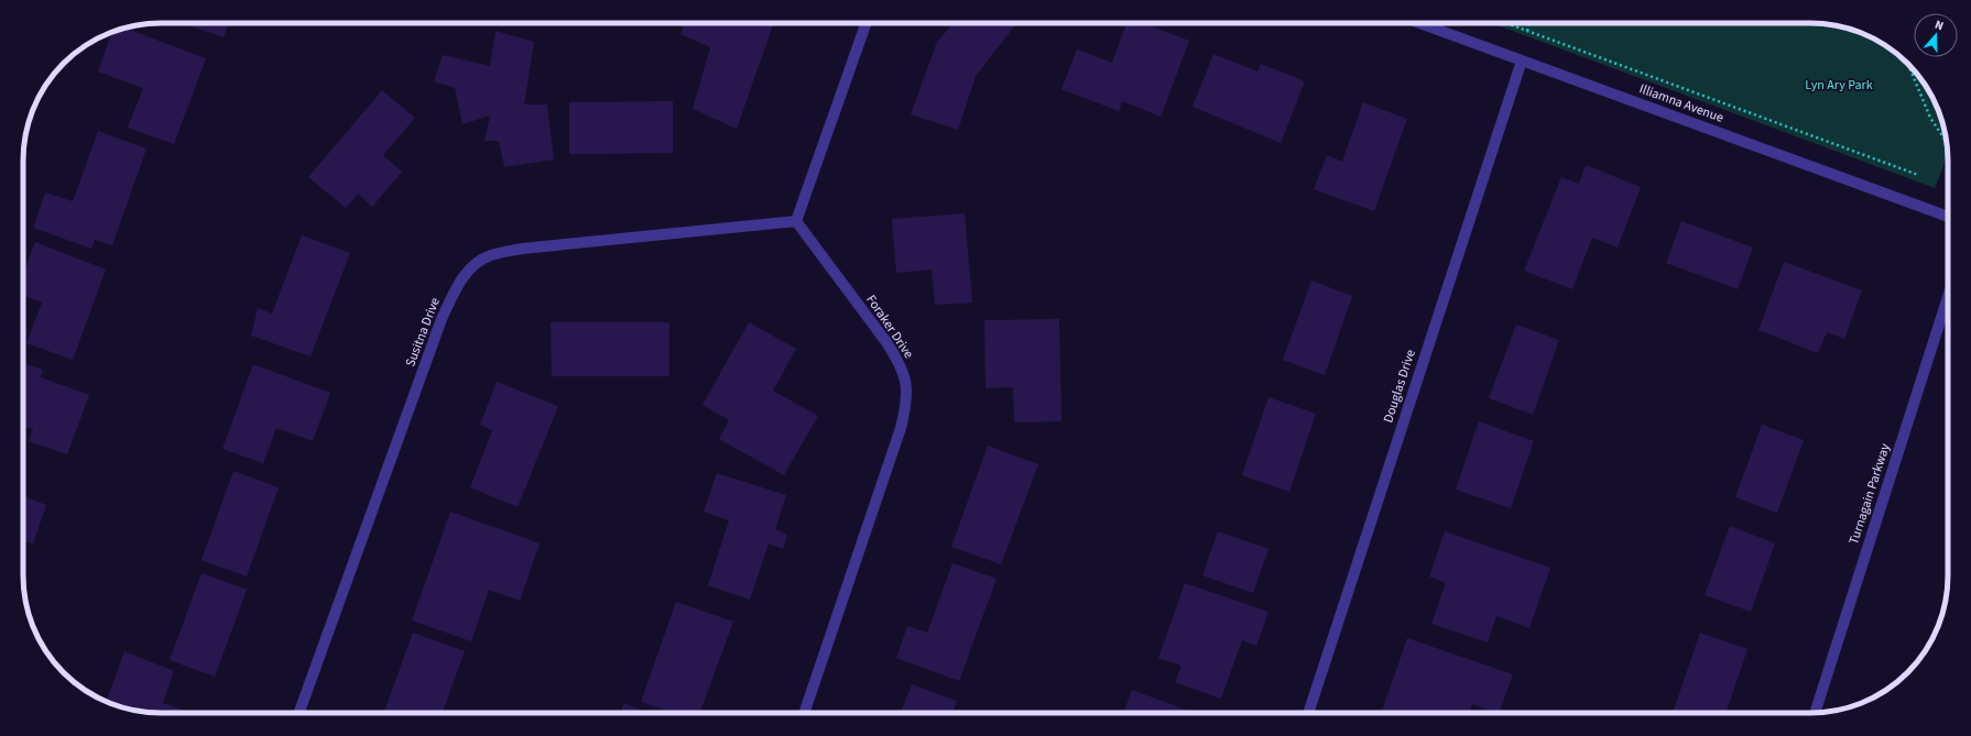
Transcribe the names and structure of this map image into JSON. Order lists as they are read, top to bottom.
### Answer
{
  "streets": {
    "street": [
      "Illiamna Avenue",
      "Foraker Drive",
      "Susitna Drive",
      "Douglas Drive",
      "Turnagain Parkway"
    ]
  },
  "crossings": [
    ["Illiamna Avenue", "Douglas Drive"],
    ["Foraker Drive", "Susitna Drive"]
  ],
  "parks": ["Lyn Ary Park"],
  "north": "top"
}
